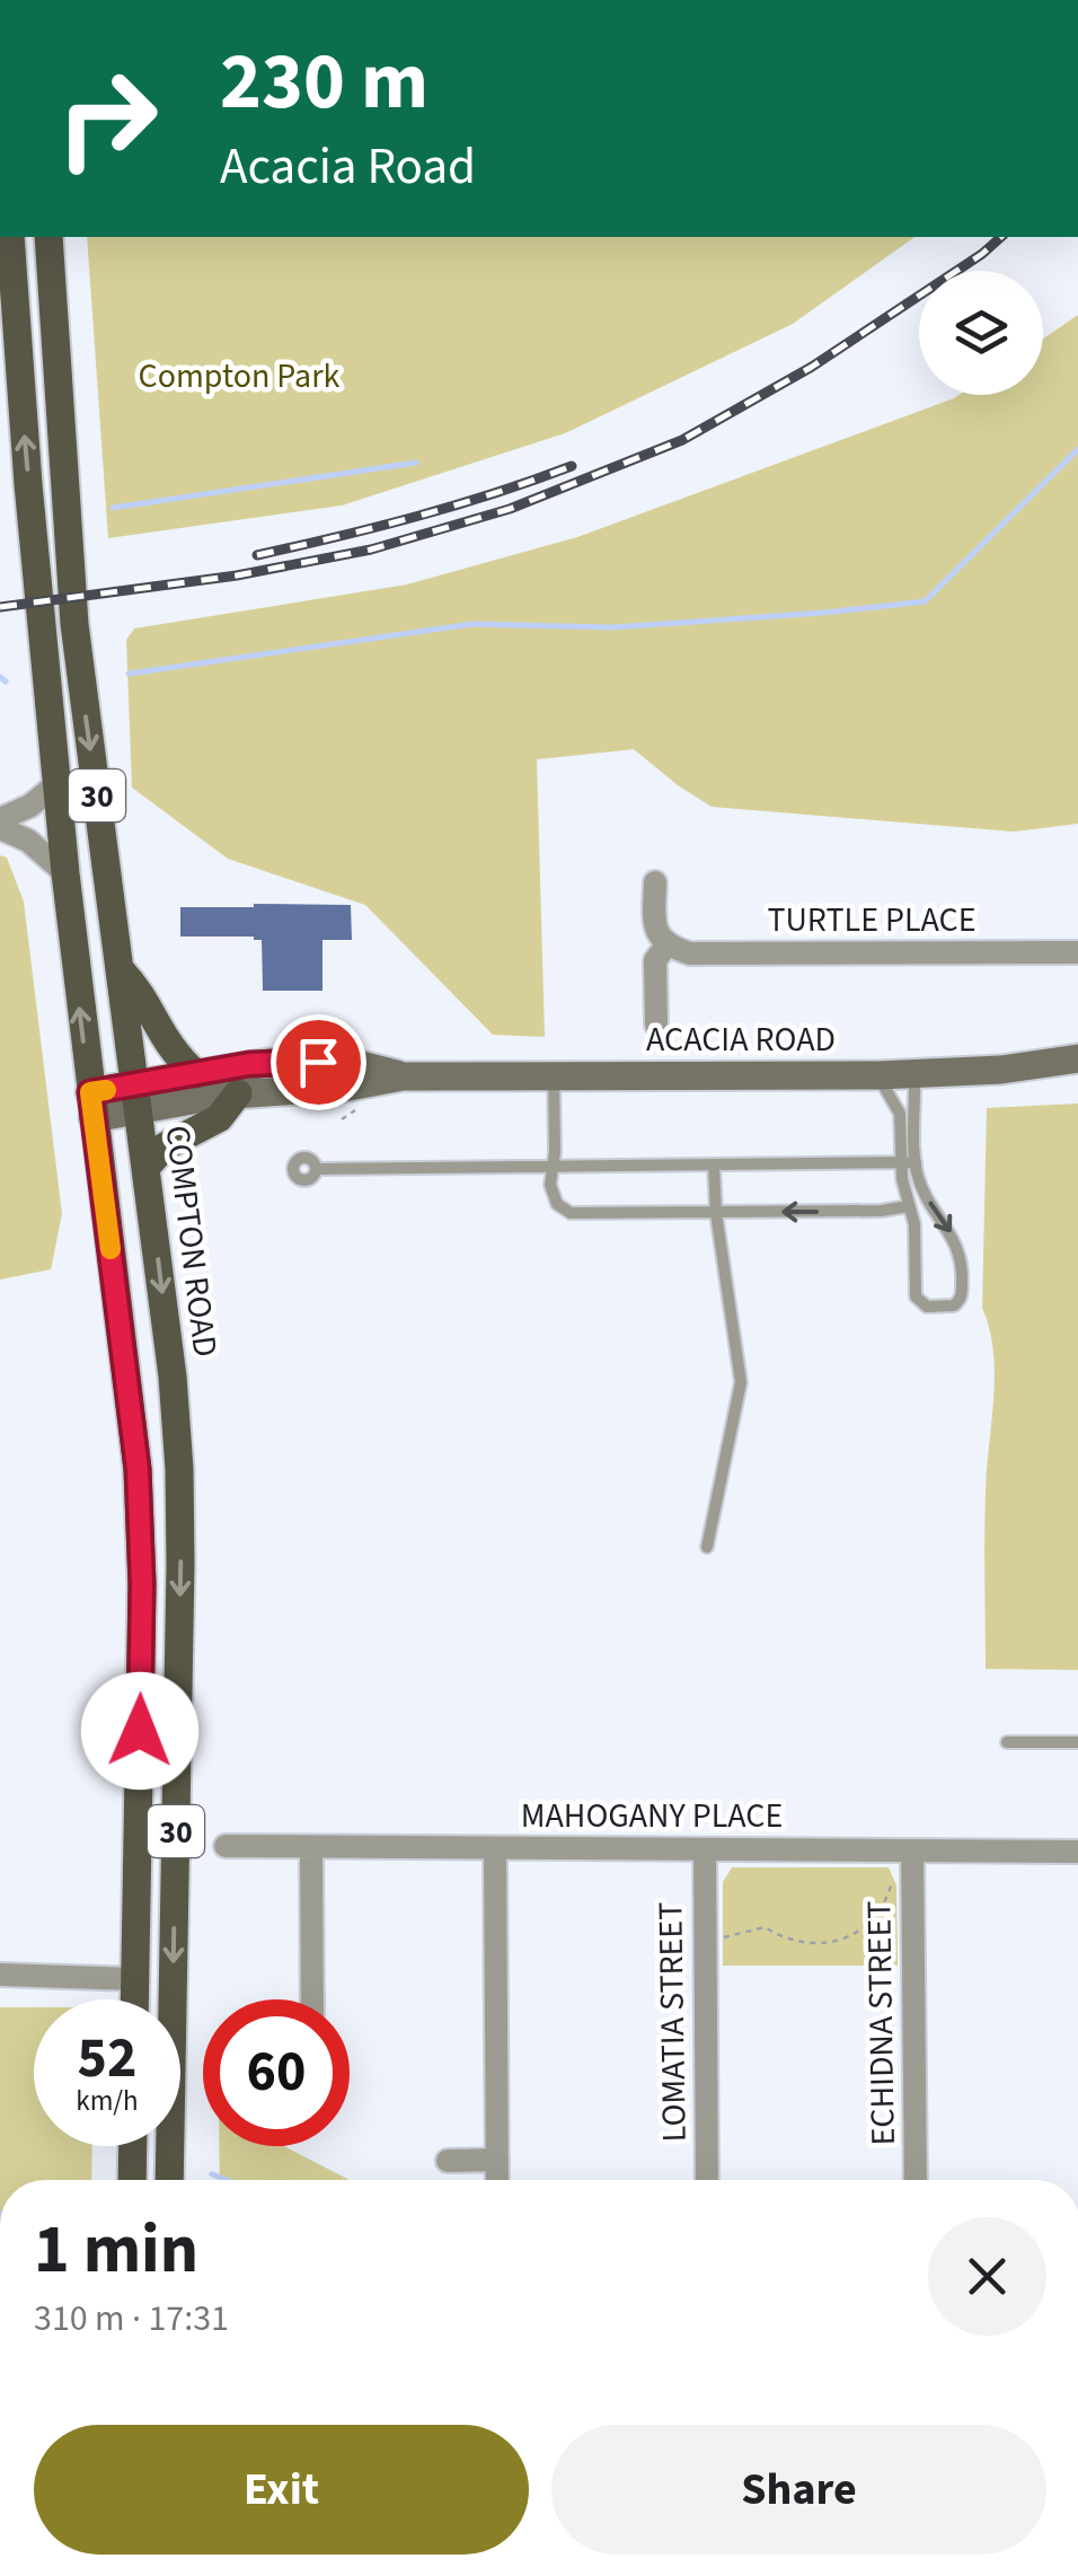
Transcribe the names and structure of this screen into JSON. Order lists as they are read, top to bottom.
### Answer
{
  "streets": {
    "main road": ["30", "COMPTON ROAD"],
    "street": [
      "TURTLE PLACE",
      "ACACIA ROAD",
      "MAHOGANY PLACE",
      "LOMATIA STREET",
      "ECHIDNA STREET"
    ]
  },
  "crossings": [
    ["30", "ACACIA ROAD"],
    ["ACACIA ROAD", "COMPTON ROAD"],
    ["MAHOGANY PLACE", "LOMATIA STREET"],
    ["MAHOGANY PLACE", "ECHIDNA STREET"]
  ],
  "parks": ["Compton Park"],
  "page": {
    "turn": ["230 m", "Acacia Road"],
    "speed": "52 km/h",
    "limit": "60",
    "heading": ["1 min", "310 m · 17:31"],
    "buttons": ["Exit", "Share"]
  }
}
